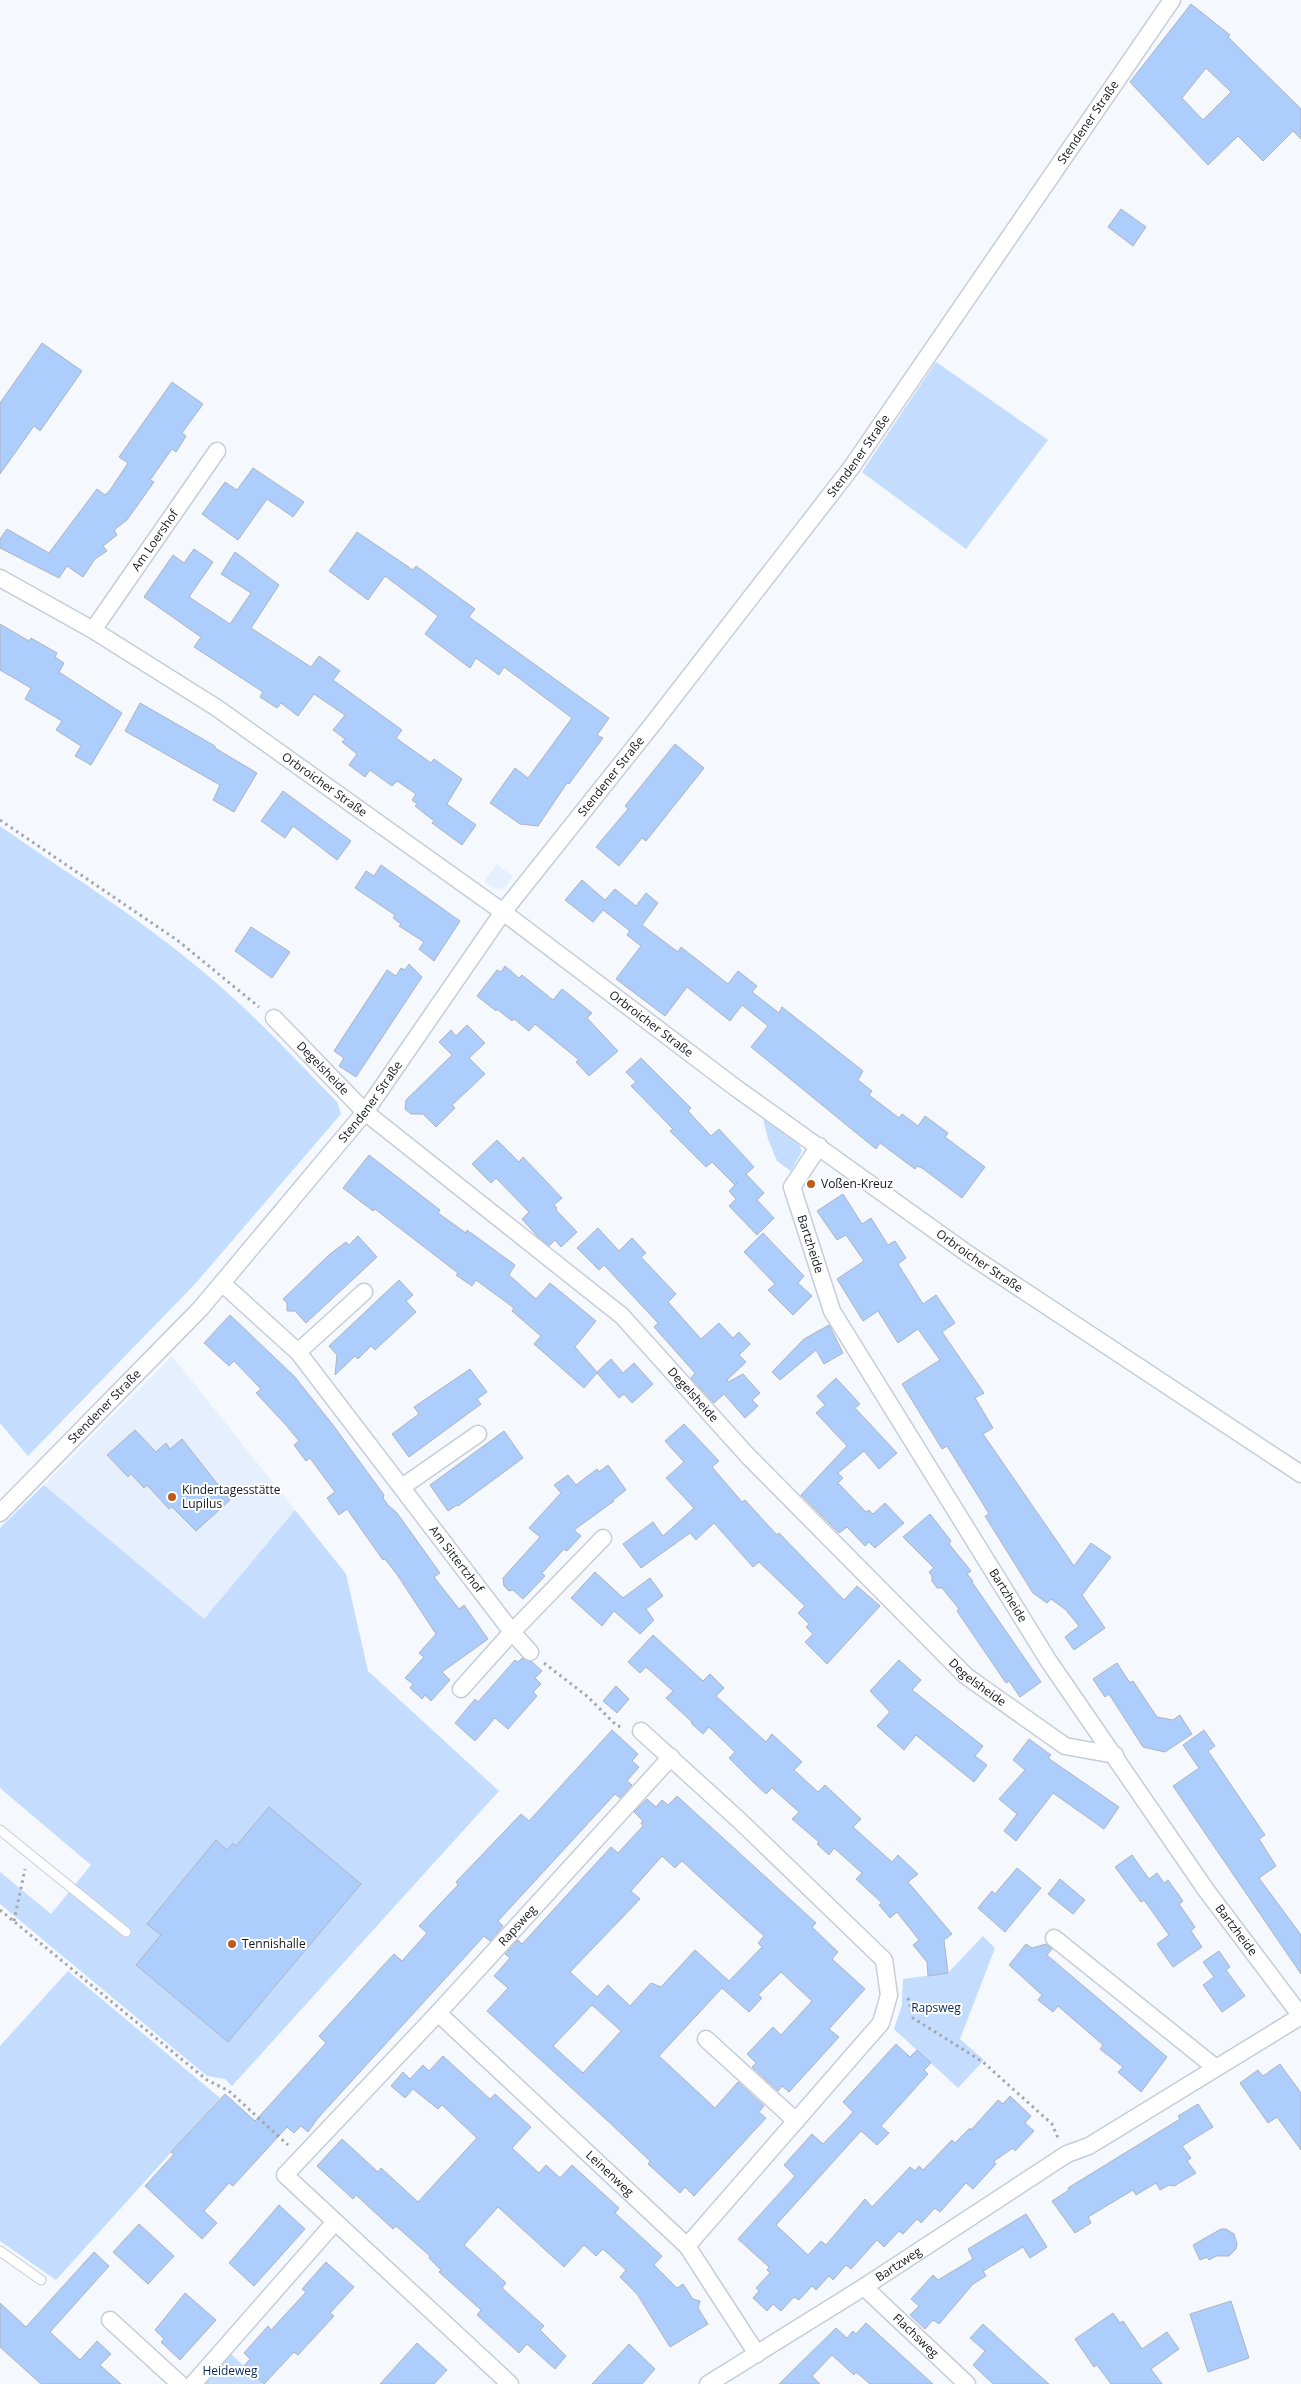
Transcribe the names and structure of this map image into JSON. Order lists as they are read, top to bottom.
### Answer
{
  "streets": {
    "street": [
      "Stendener Straße",
      "Am Loershof",
      "Orbroicher Straße",
      "Degelsheide",
      "Bartzheide",
      "Am Sittertzhof",
      "Rapsweg",
      "Leinenweg",
      "Bartzweg",
      "Flachsweg"
    ]
  },
  "crossings": [
    ["Stendener Straße", "Orbroicher Straße"],
    ["Stendener Straße", "Degelsheide"],
    ["Stendener Straße", "Am Sittertzhof"],
    ["Am Loershof", "Orbroicher Straße"],
    ["Orbroicher Straße", "Bartzheide"],
    ["Degelsheide", "Bartzheide"],
    ["Bartzheide", "Bartzweg"],
    ["Rapsweg", "Leinenweg"],
    ["Leinenweg", "Bartzweg"],
    ["Bartzweg", "Flachsweg"]
  ],
  "parks": ["Rapsweg", "Heideweg"],
  "places": ["Voßen-Kreuz", "Kindertagesstätte Lupilus", "Tennishalle"]
}
